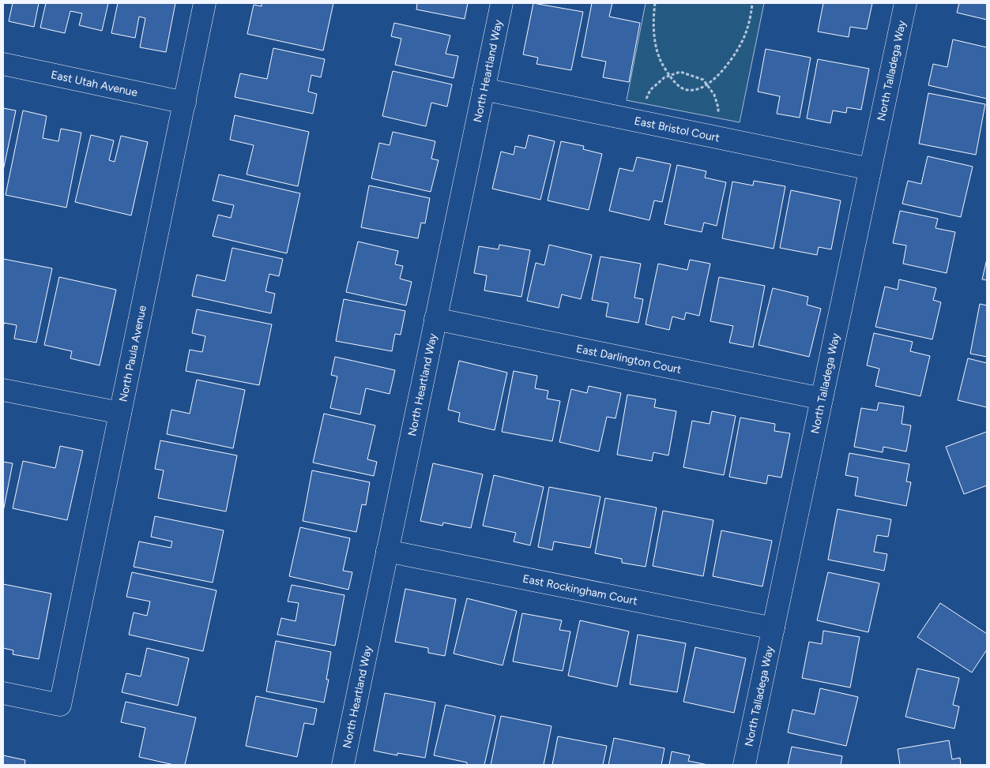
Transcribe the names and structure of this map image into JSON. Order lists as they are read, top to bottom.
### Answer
{
  "streets": {
    "street": [
      "North Heartland Way",
      "North Talladega Way",
      "East Utah Avenue",
      "East Bristol Court",
      "North Paula Avenue",
      "East Darlington Court",
      "East Rockingham Court"
    ]
  },
  "crossings": [
    ["North Heartland Way", "East Bristol Court"],
    ["North Heartland Way", "East Darlington Court"],
    ["North Heartland Way", "East Rockingham Court"],
    ["North Talladega Way", "East Bristol Court"],
    ["North Talladega Way", "East Darlington Court"],
    ["North Talladega Way", "East Rockingham Court"],
    ["East Utah Avenue", "North Paula Avenue"]
  ]
}
